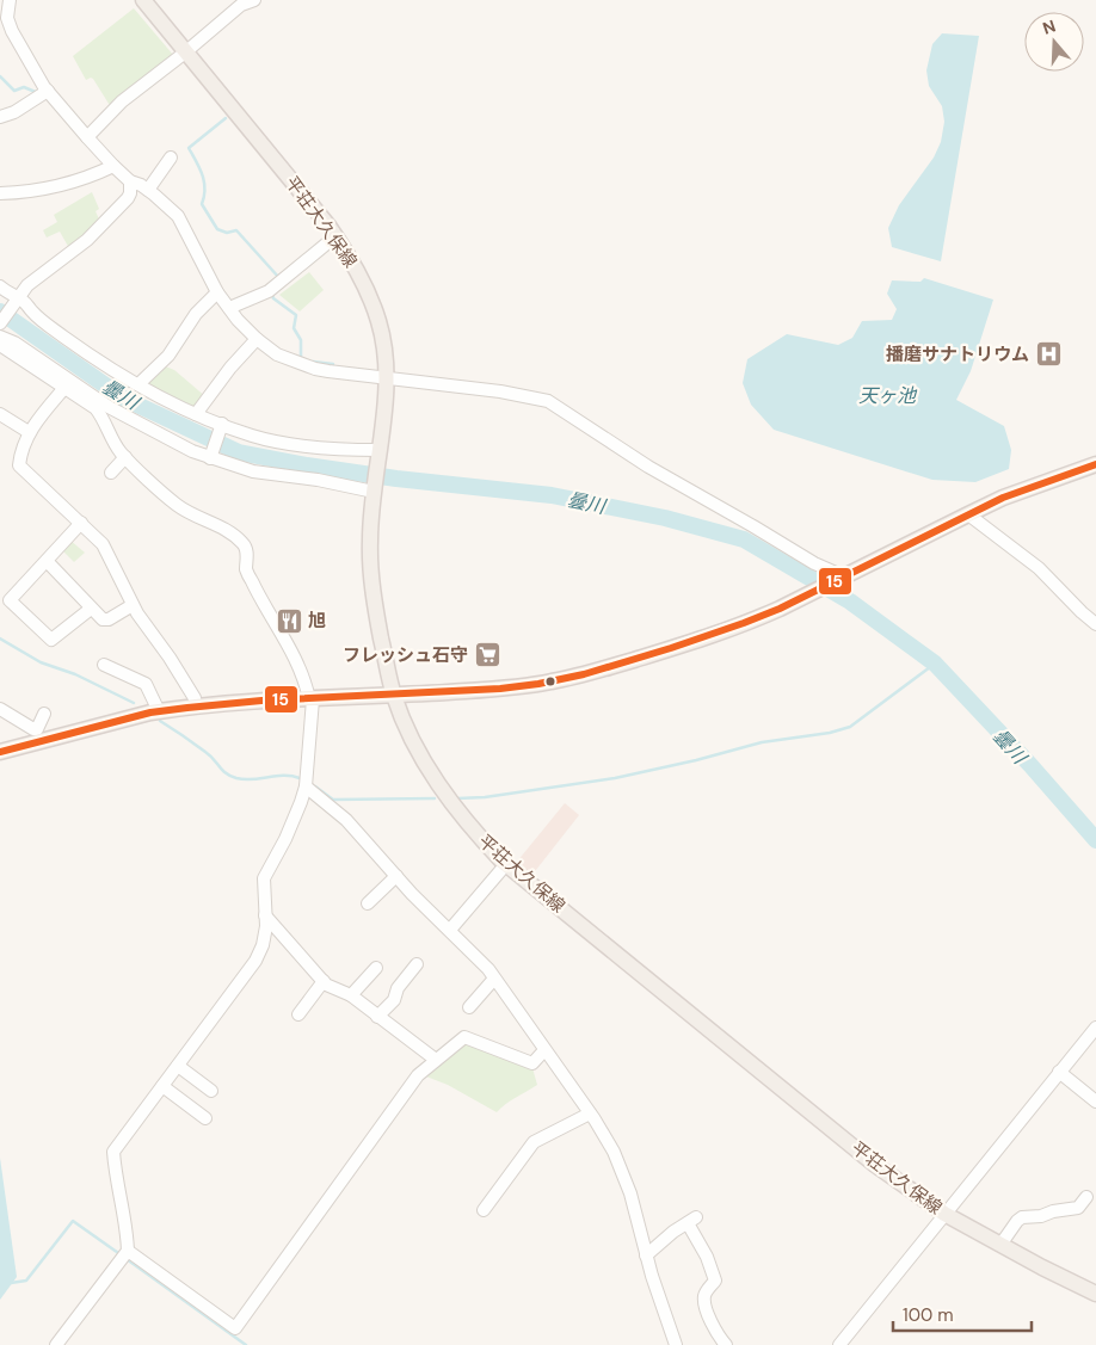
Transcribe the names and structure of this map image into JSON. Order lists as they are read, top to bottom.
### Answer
{
  "streets": {
    "main road": ["平荘大久保線"]
  },
  "water": ["曇川", "天ヶ池"],
  "places": {
    "hospital": ["播磨サナトリウム"],
    "restaurant": ["旭"],
    "supermarket": ["フレッシュ石守"]
  },
  "lines": ["transit line 15"],
  "scale_bar": "100 m",
  "north": "top"
}
